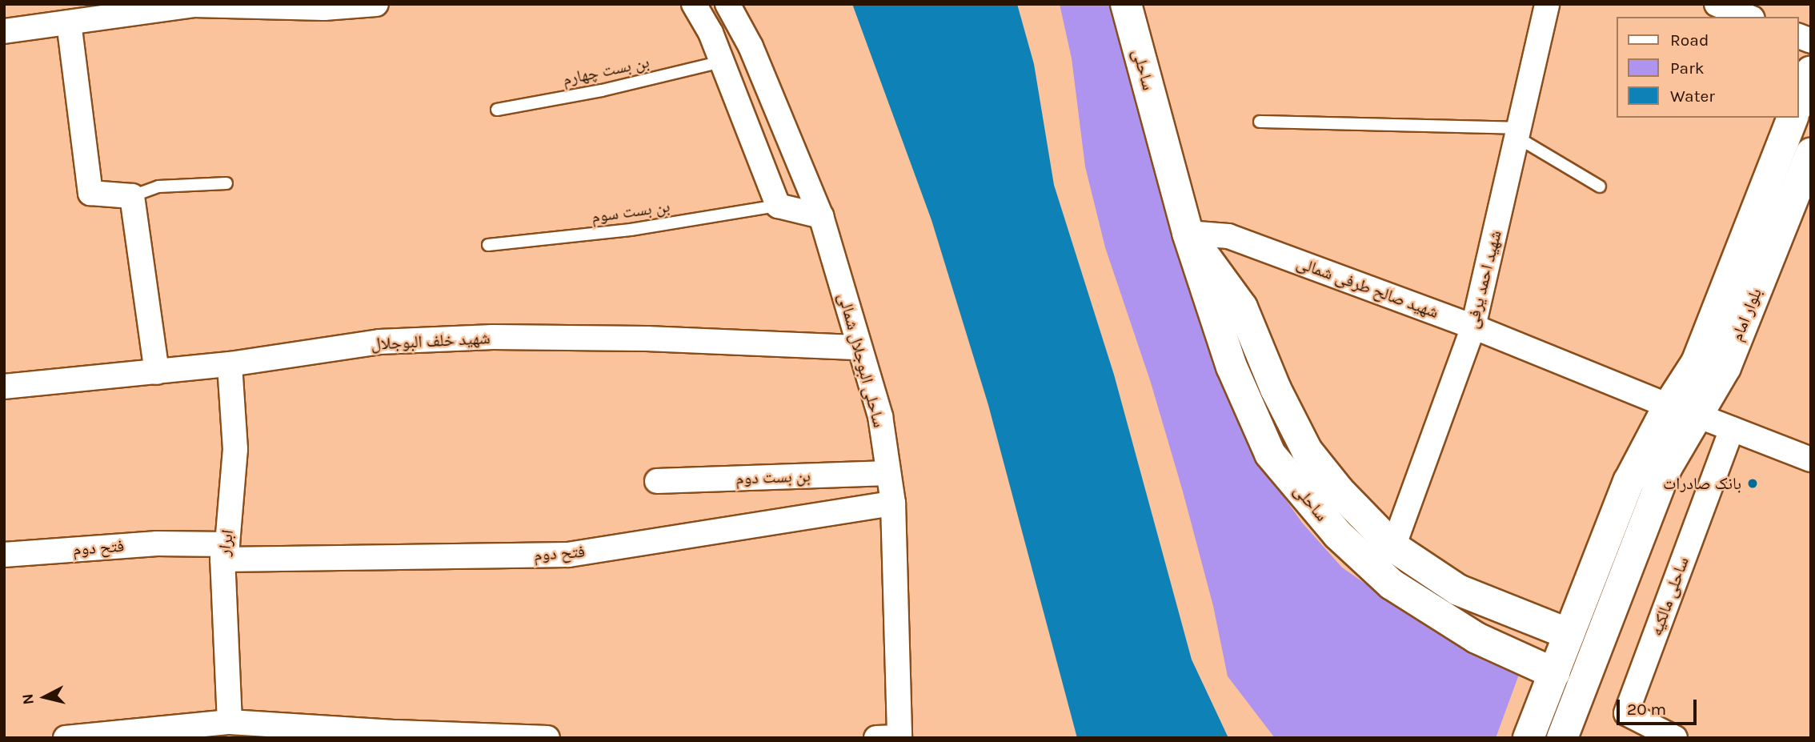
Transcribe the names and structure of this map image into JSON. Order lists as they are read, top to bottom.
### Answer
{
  "streets": {
    "main road": ["ساحلی", "بلوار امام"],
    "street": [
      "شهید احمد یرفی",
      "شهید صالح طرفی شمالی",
      "شهید خلف البوجلال",
      "ساحلی البوجلال شمالی",
      "بن بست دوم",
      "ابرار",
      "فتح دوم",
      "ساحلی مالکیه"
    ],
    "lane": ["بن بست چهارم", "بن بست سوم"]
  },
  "crossings": [
    ["ساحلی", "شهید احمد یرفی"],
    ["ساحلی", "شهید صالح طرفی شمالی"],
    ["ساحلی", "بلوار امام"],
    ["شهید احمد یرفی", "شهید صالح طرفی شمالی"],
    ["شهید صالح طرفی شمالی", "بلوار امام"],
    ["شهید خلف البوجلال", "ساحلی البوجلال شمالی"],
    ["شهید خلف البوجلال", "ابرار"],
    ["ساحلی البوجلال شمالی", "بن بست دوم"],
    ["ساحلی البوجلال شمالی", "فتح دوم"],
    ["ابرار", "فتح دوم"]
  ],
  "places": ["بانک صادرات"],
  "legend": ["Road", "Park", "Water"],
  "scale_bar": "20 m",
  "north": "left"
}
